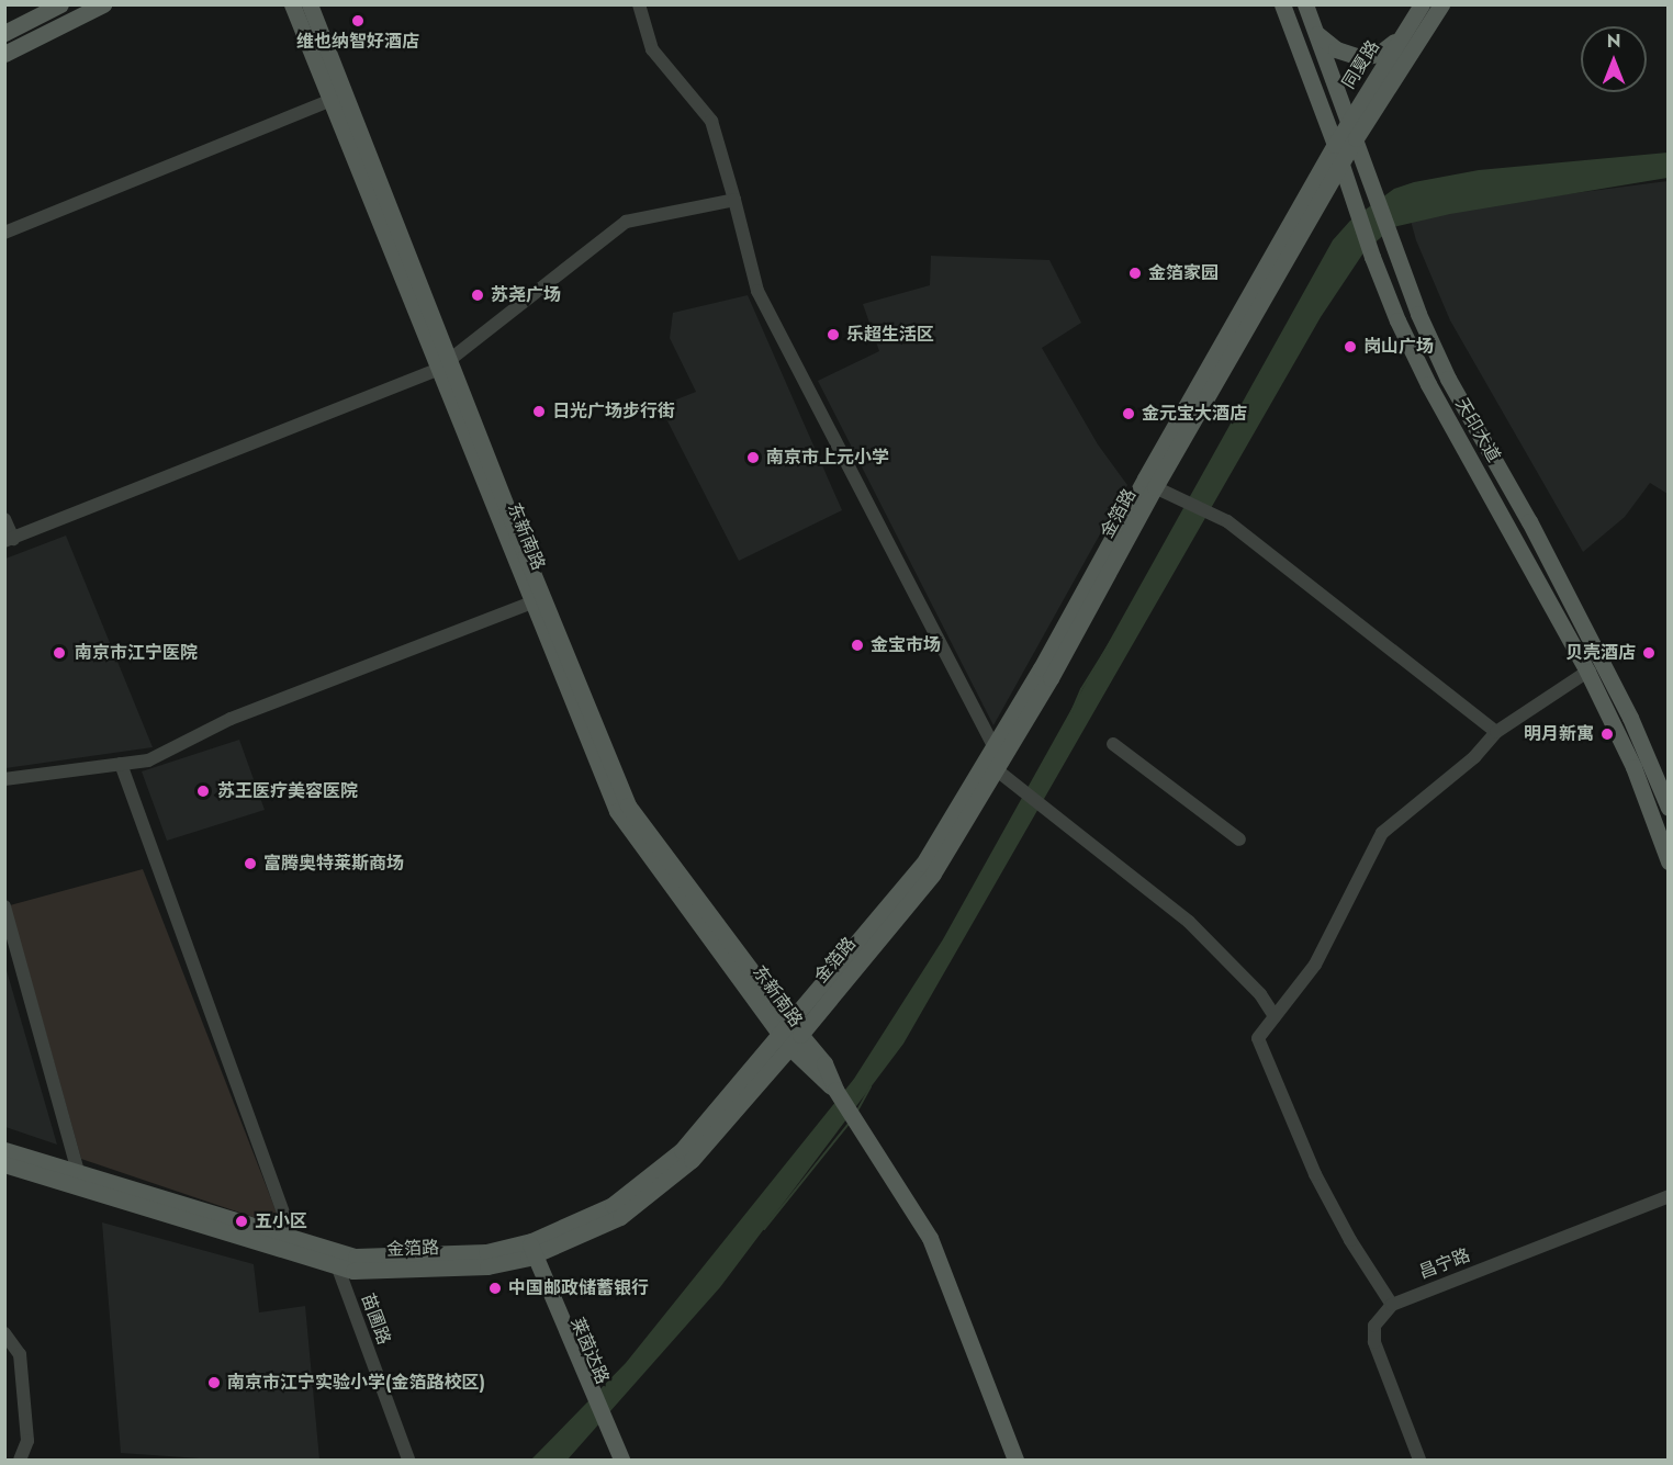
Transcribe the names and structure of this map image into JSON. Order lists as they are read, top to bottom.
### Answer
{
  "streets": {
    "main road": [
      "同夏路",
      "天印大道",
      "金箔路",
      "东新南路"
    ],
    "street": ["昌宁路", "苗圃路"]
  },
  "crossings": [
    ["同夏路", "天印大道"],
    ["同夏路", "金箔路"],
    ["天印大道", "金箔路"],
    ["金箔路", "东新南路"],
    ["金箔路", "苗圃路"]
  ],
  "places": [
    "维也纳智好酒店",
    "金箔家园",
    "苏尧广场",
    "乐超生活区",
    "岗山广场",
    "日光广场步行街",
    "金元宝大酒店",
    "南京市上元小学",
    "金宝市场",
    "南京市江宁医院",
    "贝壳酒店",
    "明月新寓",
    "苏王医疗美容医院",
    "富腾奥特莱斯商场",
    "五小区",
    "中国邮政储蓄银行",
    "南京市江宁实验小学(金箔路校区)"
  ],
  "north": "top"
}
